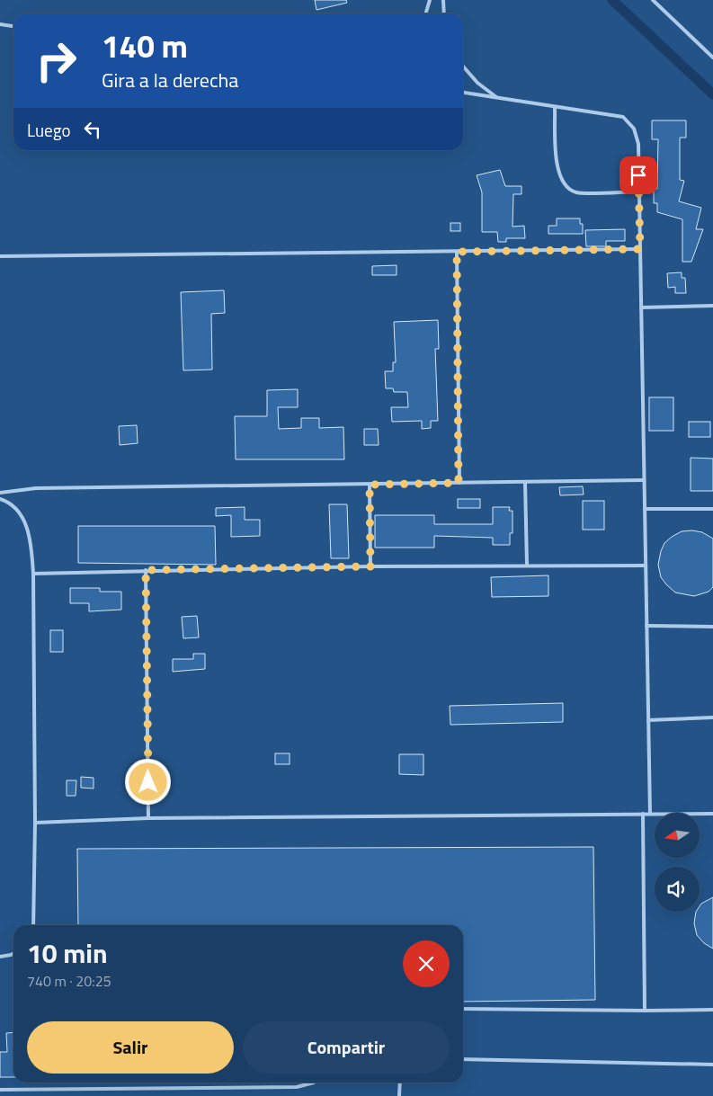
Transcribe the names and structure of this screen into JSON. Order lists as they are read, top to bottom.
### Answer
{
  "north": "left",
  "page": {
    "turn": ["140 m", "Gira a la derecha"],
    "then": "Luego",
    "heading": ["10 min", "740 m · 20:25"],
    "buttons": ["Salir", "Compartir"]
  }
}
